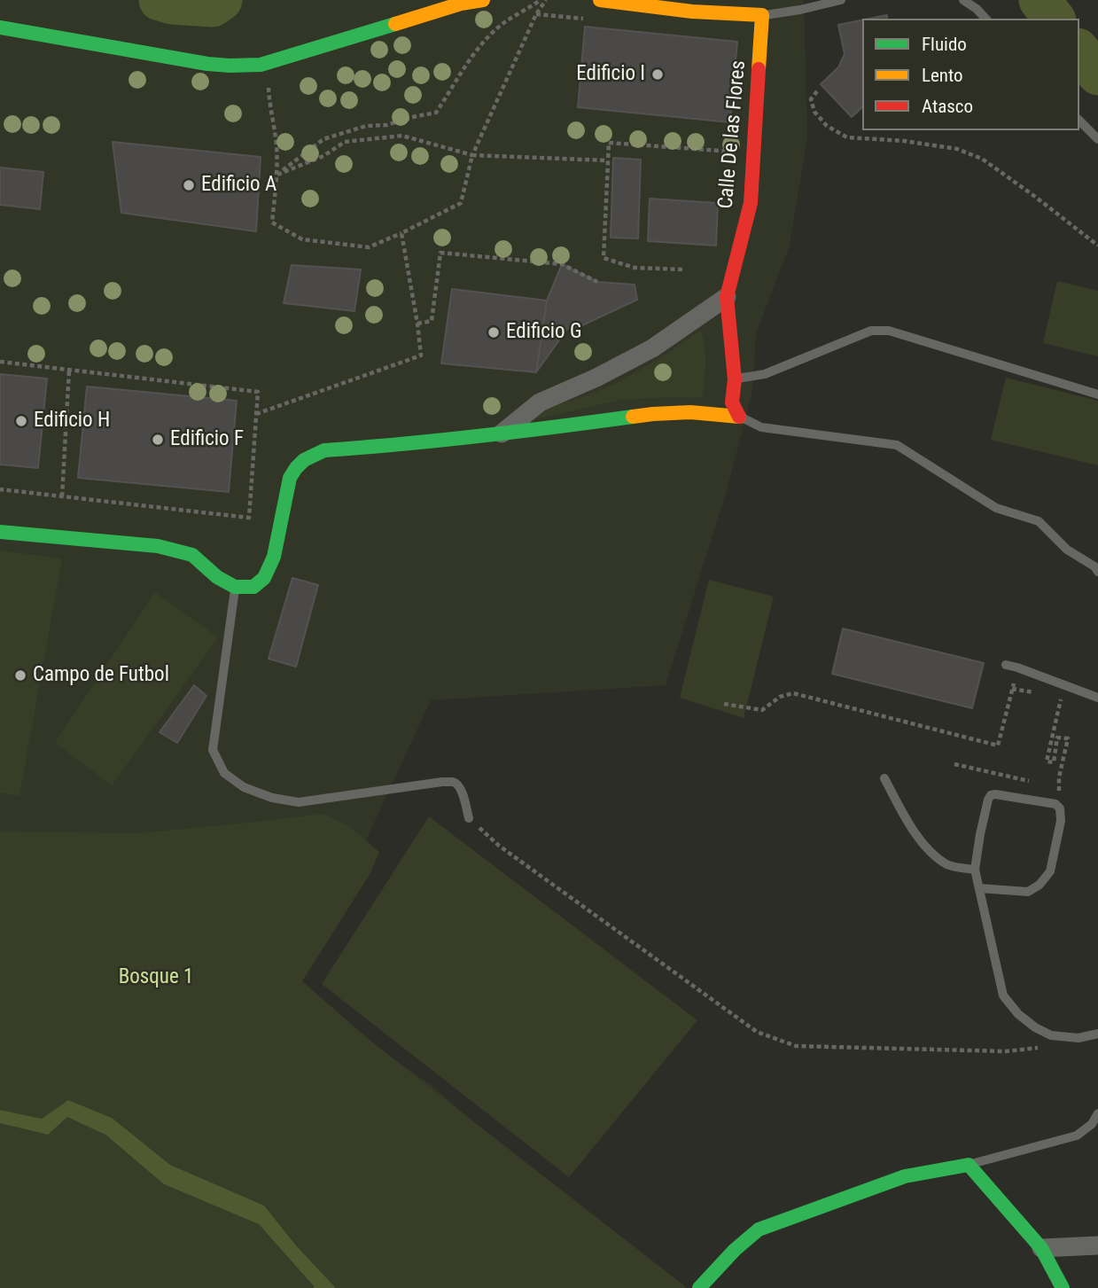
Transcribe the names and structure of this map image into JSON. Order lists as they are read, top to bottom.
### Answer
{
  "streets": {
    "street": ["Calle De las Flores"]
  },
  "parks": ["Bosque 1"],
  "places": [
    "Edificio I",
    "Edificio A",
    "Edificio G",
    "Edificio H",
    "Edificio F",
    "Campo de Futbol"
  ],
  "legend": ["Fluido", "Lento", "Atasco"]
}
